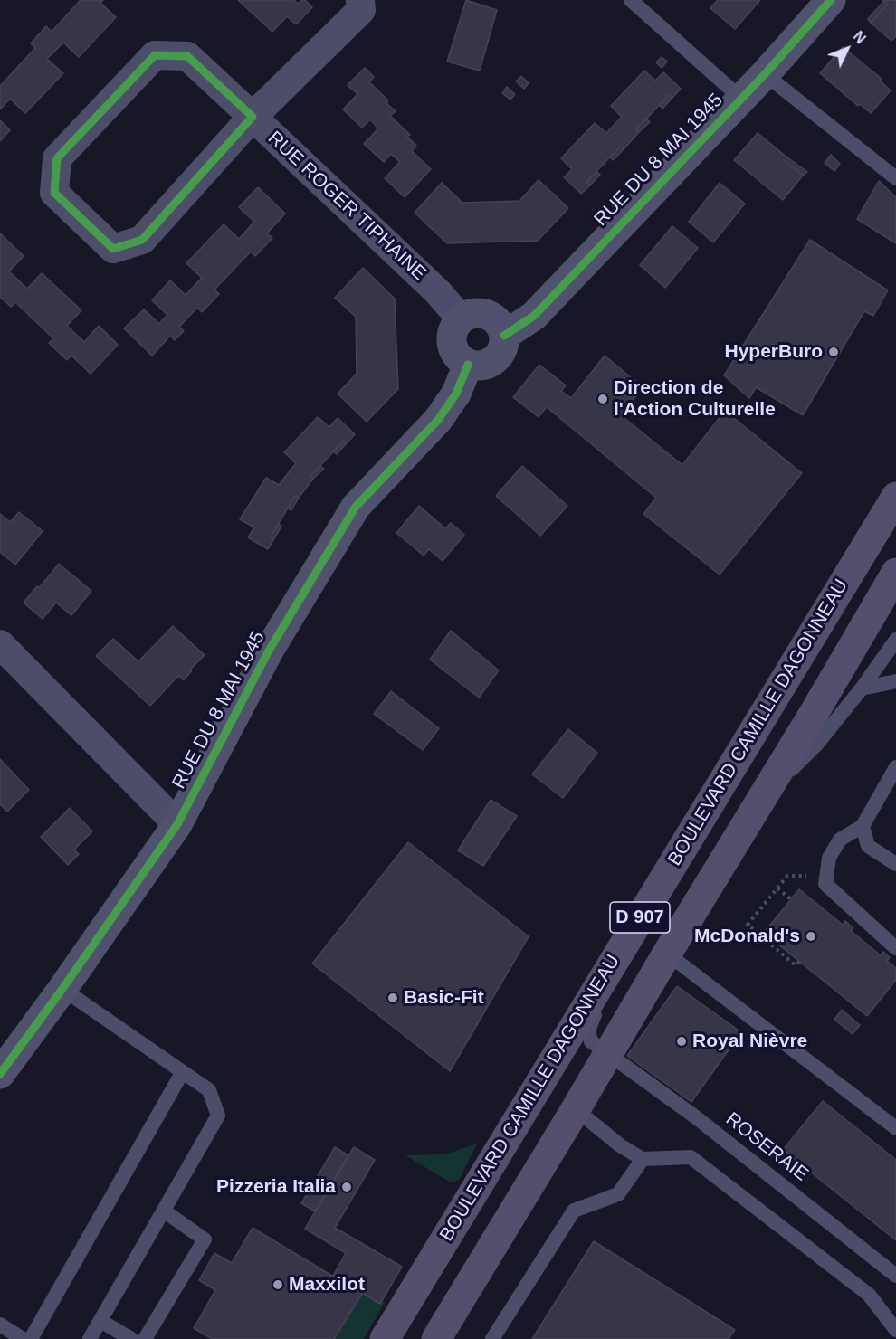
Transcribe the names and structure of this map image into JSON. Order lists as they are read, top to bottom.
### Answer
{
  "streets": {
    "main road": ["BOULEVARD CAMILLE DAGONNEAU", "D 907"],
    "street": ["RUE DU 8 MAI 1945", "RUE ROGER TIPHAINE"],
    "lane": ["ROSERAIE"]
  },
  "crossings": [
    ["RUE DU 8 MAI 1945", "RUE ROGER TIPHAINE"],
    ["BOULEVARD CAMILLE DAGONNEAU", "ROSERAIE"],
    ["D 907", "ROSERAIE"]
  ],
  "places": [
    "HyperBuro",
    "Direction de l'Action Culturelle",
    "McDonald's",
    "Basic-Fit",
    "Royal Nièvre",
    "Pizzeria Italia",
    "Maxxilot"
  ],
  "north": "top right"
}
